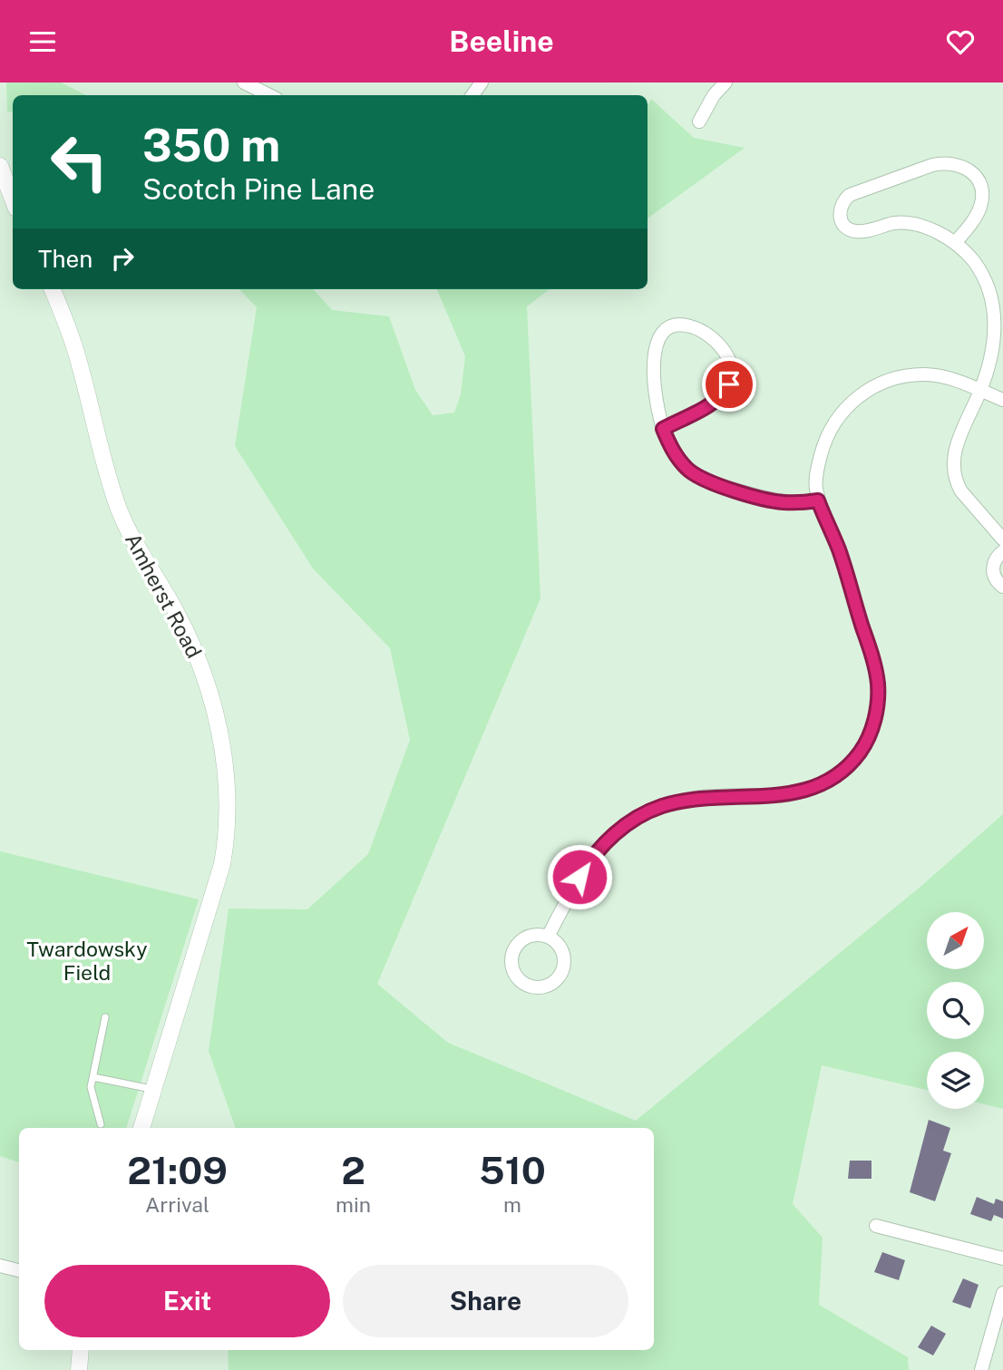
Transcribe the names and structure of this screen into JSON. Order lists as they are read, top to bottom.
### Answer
{
  "streets": {
    "street": ["Amherst Road"]
  },
  "parks": ["Twardowsky Field"],
  "north": "top right",
  "page": {
    "header": "Beeline",
    "turn": ["350 m", "Scotch Pine Lane"],
    "then": "Then",
    "eta": [
      "21:09",
      "Arrival",
      "2",
      "min",
      "510",
      "m"
    ],
    "buttons": ["Exit", "Share"]
  }
}
